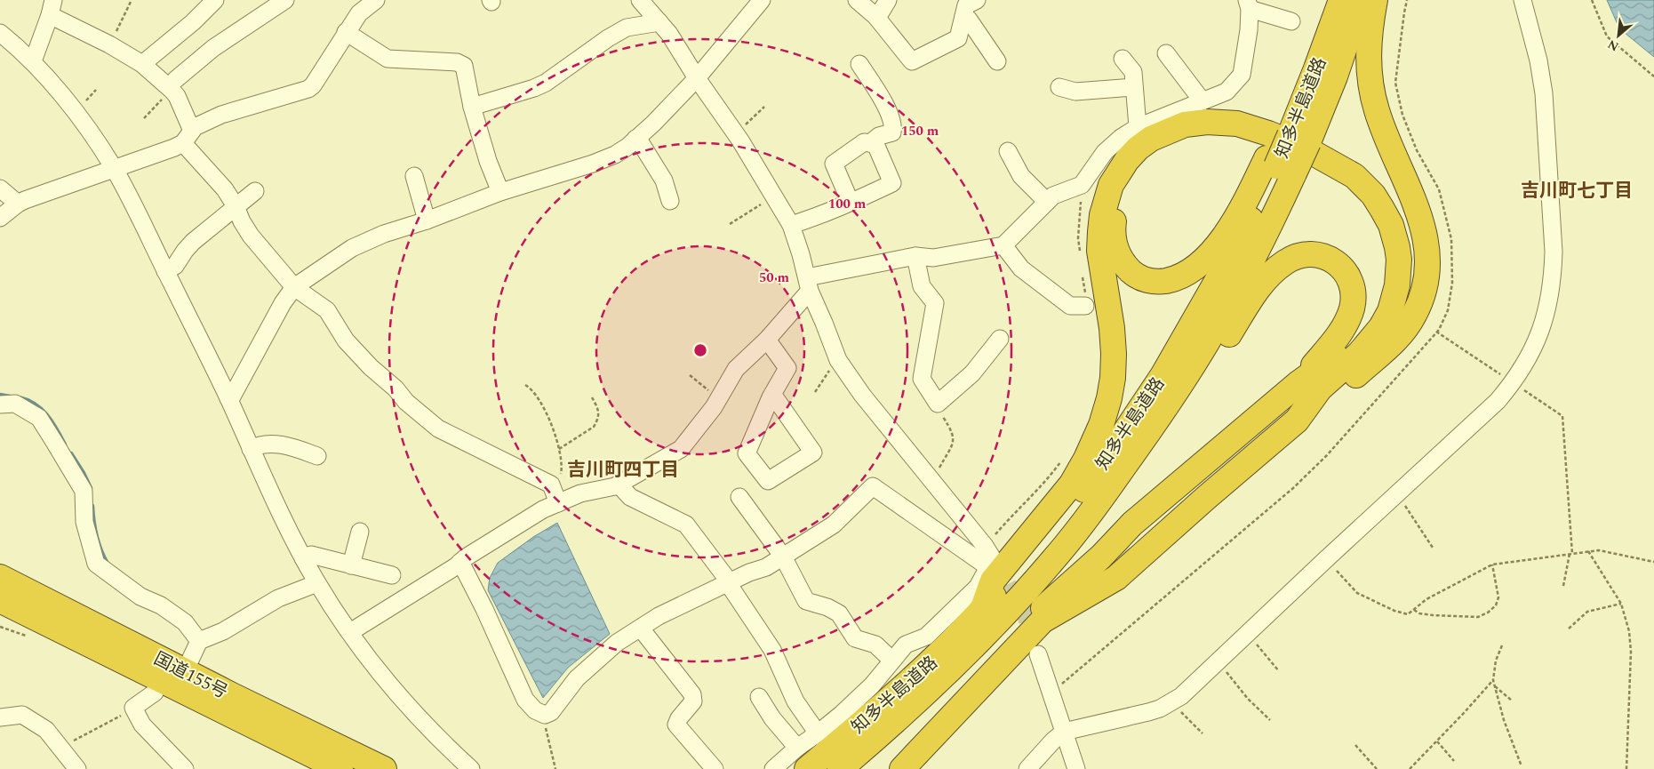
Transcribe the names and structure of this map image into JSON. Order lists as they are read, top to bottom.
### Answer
{
  "streets": {
    "highway": ["知多半島道路", "国道155号"]
  },
  "districts": ["吉川町七丁目", "吉川町四丁目"],
  "north": "bottom left",
  "rings": ["150 m", "100 m", "50 m"]
}
